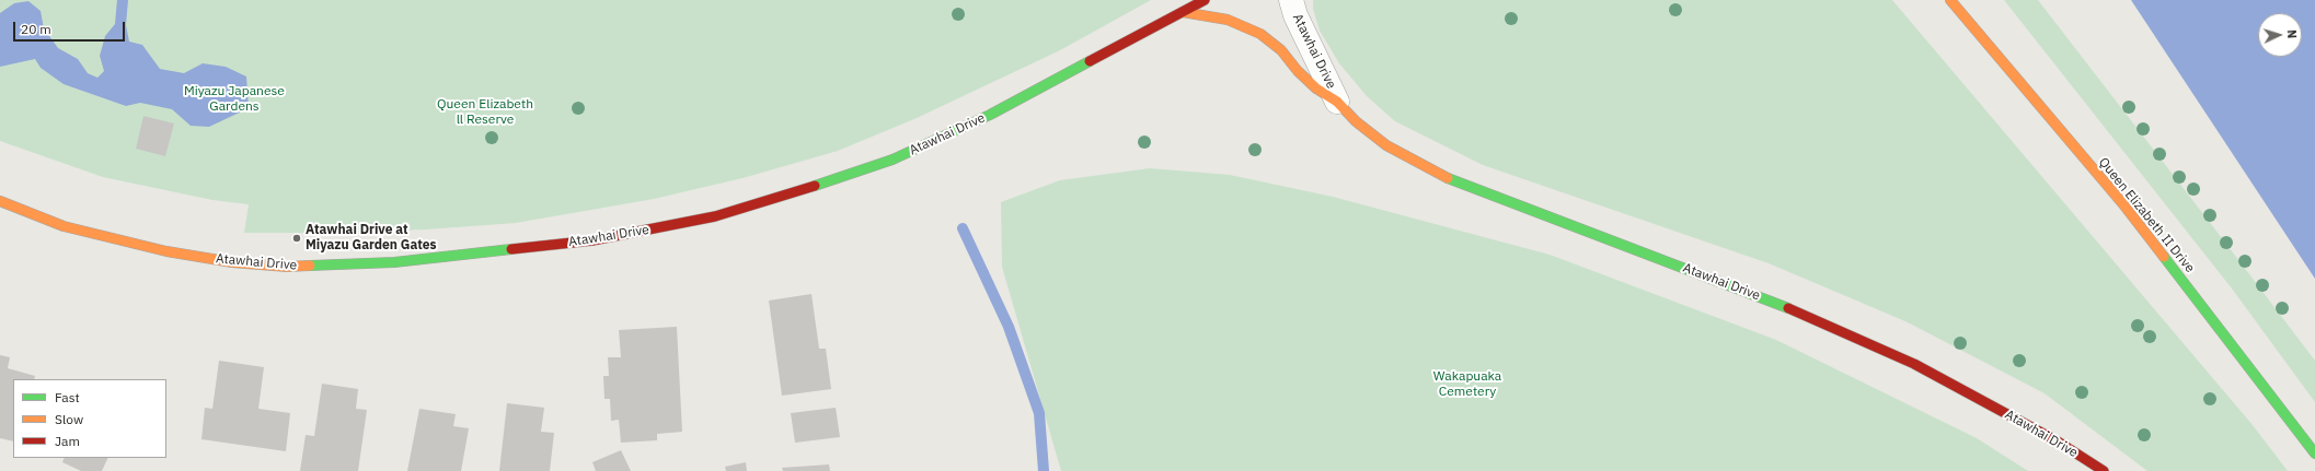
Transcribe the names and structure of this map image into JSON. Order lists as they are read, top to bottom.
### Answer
{
  "streets": {
    "main road": ["Atawhai Drive", "Queen Elizabeth II Drive"]
  },
  "parks": ["Miyazu Japanese Gardens", "Queen Elizabeth ll Reserve", "Wakapuaka Cemetery"],
  "places": ["Atawhai Drive at Miyazu Garden Gates"],
  "legend": ["Fast", "Slow", "Jam"],
  "scale_bar": "20 m",
  "north": "right"
}
